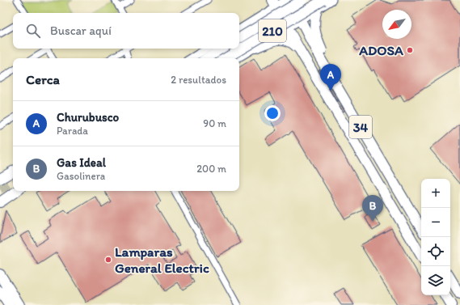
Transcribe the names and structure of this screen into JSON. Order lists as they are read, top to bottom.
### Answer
{
  "streets": {
    "main road": ["210", "34"]
  },
  "places": ["ADOSA", "Lamparas General Electric"],
  "north": "bottom left",
  "page": {
    "search": "Buscar aquí",
    "heading": ["Cerca", "2 resultados"],
    "pins": ["A", "B"],
    "list": [
      {
        "mark": "A",
        "name": "Churubusco",
        "note": "Parada",
        "value": "90 m"
      },
      {
        "mark": "B",
        "name": "Gas Ideal",
        "note": "Gasolinera",
        "value": "200 m"
      }
    ],
    "map_buttons": ["+", "−"]
  }
}
